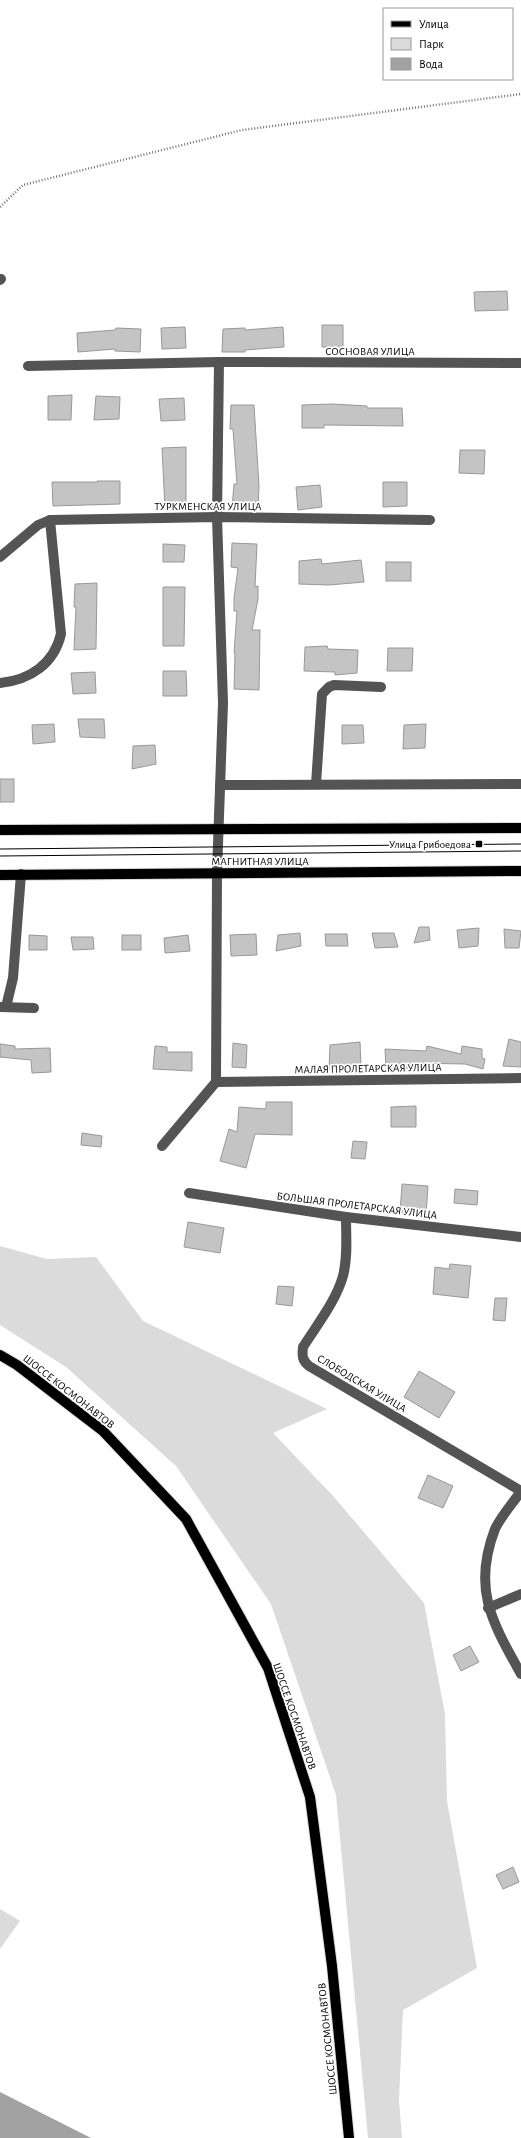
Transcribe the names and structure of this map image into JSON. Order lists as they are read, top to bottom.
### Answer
{
  "streets": {
    "main road": ["МАГНИТНАЯ УЛИЦА", "ШОССЕ КОСМОНАВТОВ"],
    "street": [
      "СОСНОВАЯ УЛИЦА",
      "ТУРКМЕНСКАЯ УЛИЦА",
      "МАЛАЯ ПРОЛЕТАРСКАЯ УЛИЦА",
      "БОЛЬШАЯ ПРОЛЕТАРСКАЯ УЛИЦА",
      "СЛОБОДСКАЯ УЛИЦА"
    ]
  },
  "crossings": [
    ["БОЛЬШАЯ ПРОЛЕТАРСКАЯ УЛИЦА", "СЛОБОДСКАЯ УЛИЦА"]
  ],
  "places": {
    "transit": ["Улица Грибоедова"]
  },
  "legend": ["Улица", "Парк", "Вода"]
}
